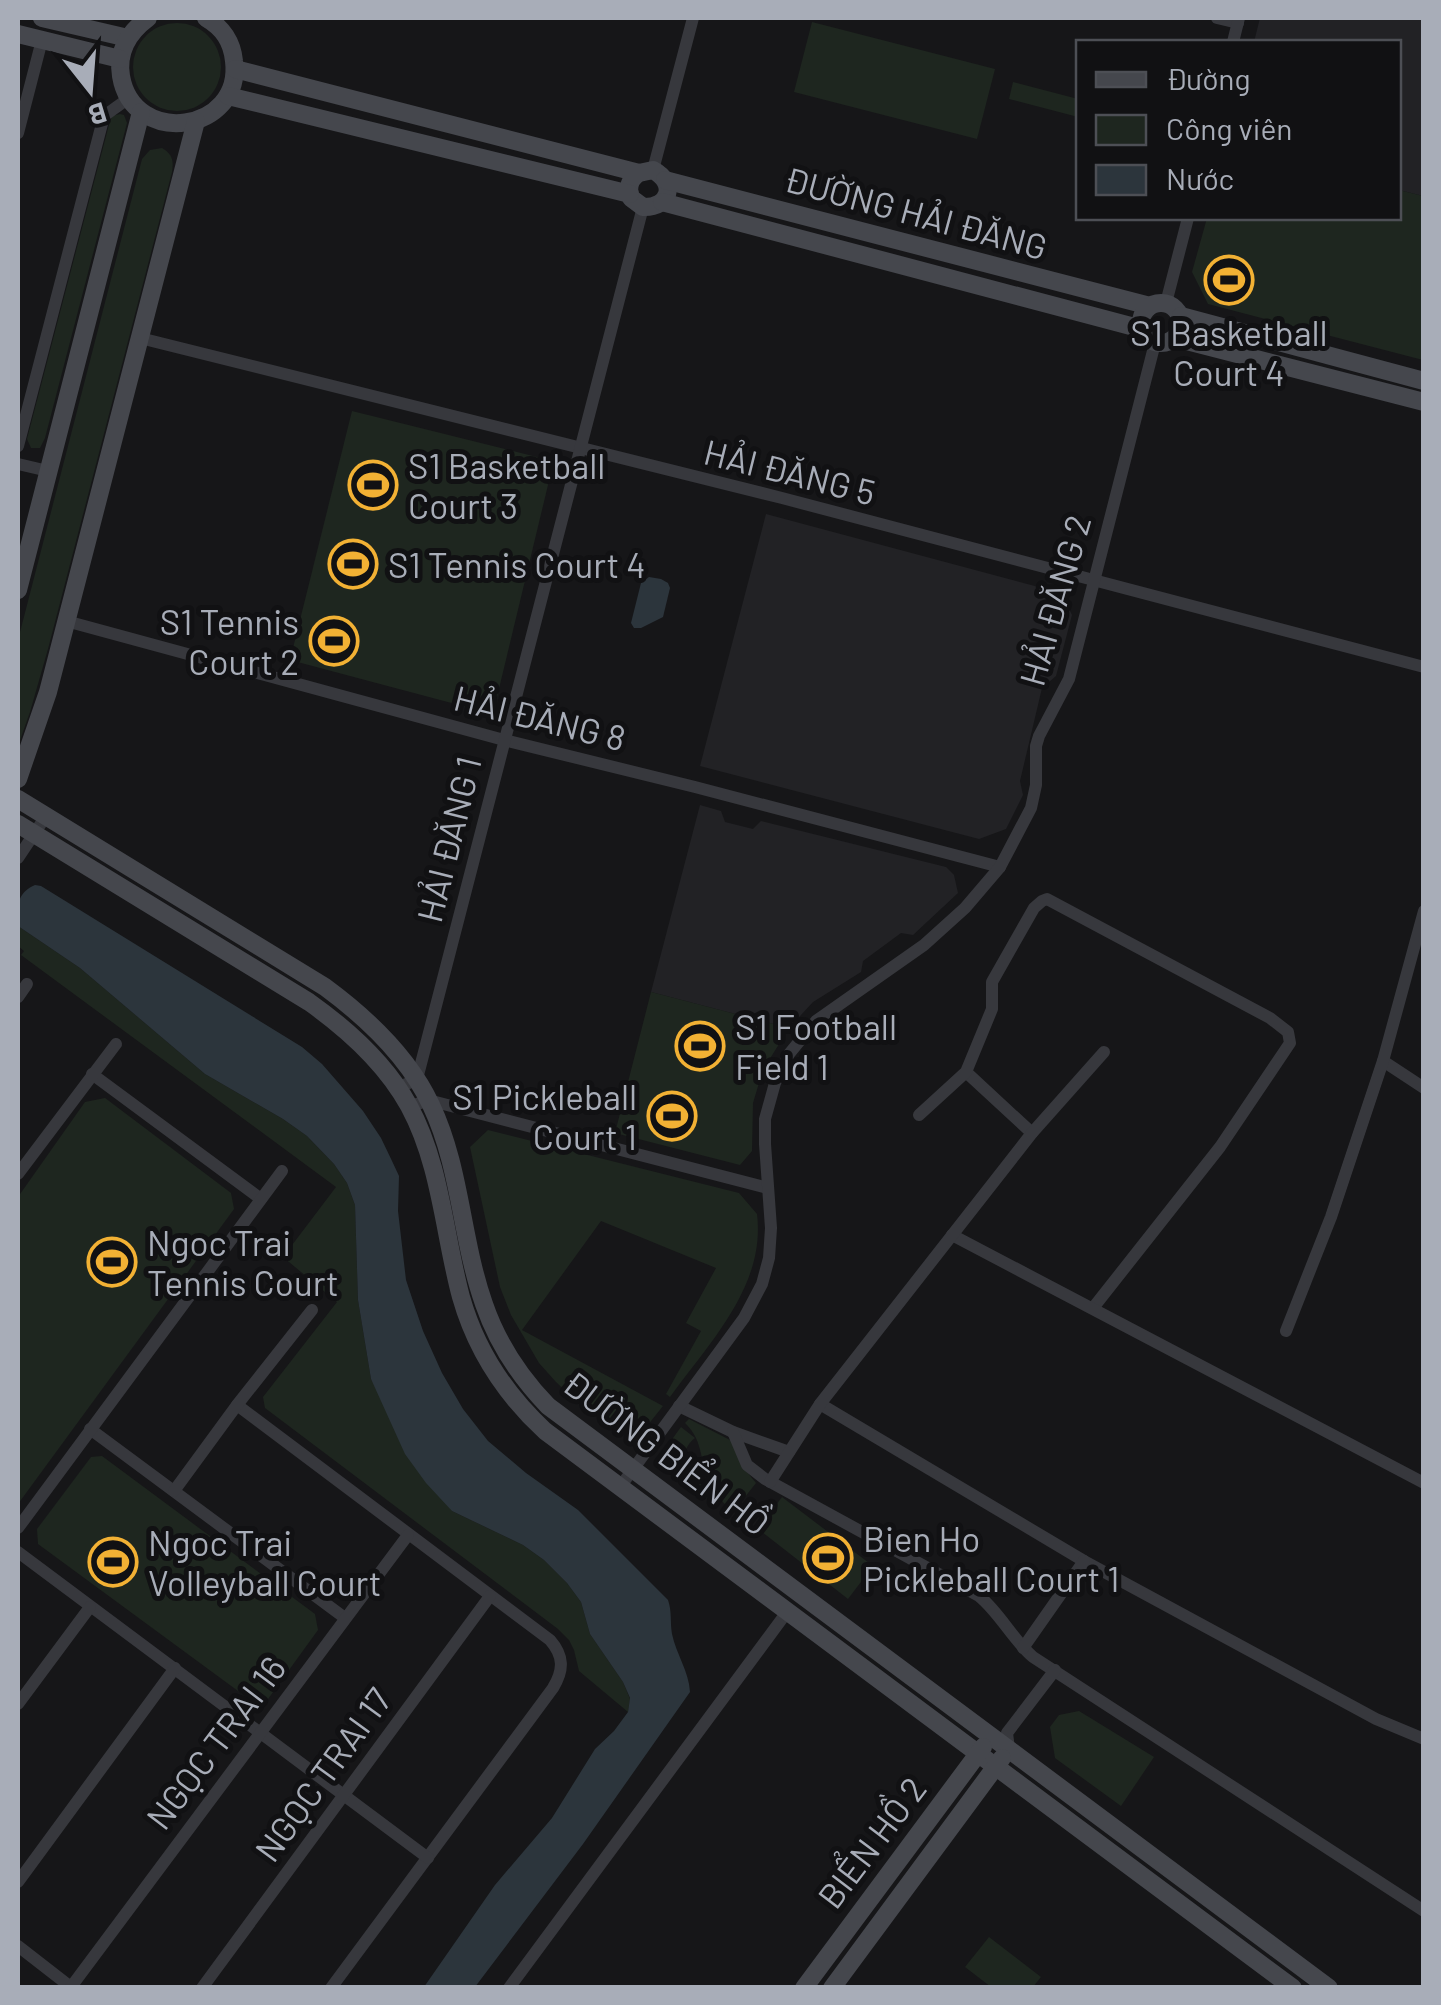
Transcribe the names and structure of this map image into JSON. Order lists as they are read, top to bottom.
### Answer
{
  "streets": {
    "street": [
      "ĐƯỜNG HẢI ĐĂNG",
      "HẢI ĐĂNG 5",
      "HẢI ĐĂNG 2",
      "HẢI ĐĂNG 8",
      "HẢI ĐĂNG 1",
      "ĐƯỜNG BIỂN HỒ",
      "NGỌC TRAI 16",
      "NGỌC TRAI 17",
      "BIỂN HỒ 2"
    ]
  },
  "crossings": [
    ["ĐƯỜNG HẢI ĐĂNG", "HẢI ĐĂNG 2"],
    ["ĐƯỜNG HẢI ĐĂNG", "HẢI ĐĂNG 1"],
    ["HẢI ĐĂNG 5", "HẢI ĐĂNG 2"],
    ["HẢI ĐĂNG 5", "HẢI ĐĂNG 1"],
    ["HẢI ĐĂNG 2", "HẢI ĐĂNG 8"],
    ["HẢI ĐĂNG 2", "ĐƯỜNG BIỂN HỒ"],
    ["HẢI ĐĂNG 8", "HẢI ĐĂNG 1"],
    ["HẢI ĐĂNG 1", "ĐƯỜNG BIỂN HỒ"],
    ["ĐƯỜNG BIỂN HỒ", "BIỂN HỒ 2"]
  ],
  "places": {
    "sports": [
      "S1 Basketball Court 4",
      "S1 Basketball Court 3",
      "S1 Tennis Court 4",
      "S1 Tennis Court 2",
      "S1 Football Field 1",
      "S1 Pickleball Court 1",
      "Ngoc Trai Tennis Court",
      "Bien Ho Pickleball Court 1",
      "Ngoc Trai Volleyball Court"
    ]
  },
  "legend": ["Đường", "Công viên", "Nước"],
  "north": "bottom"
}
